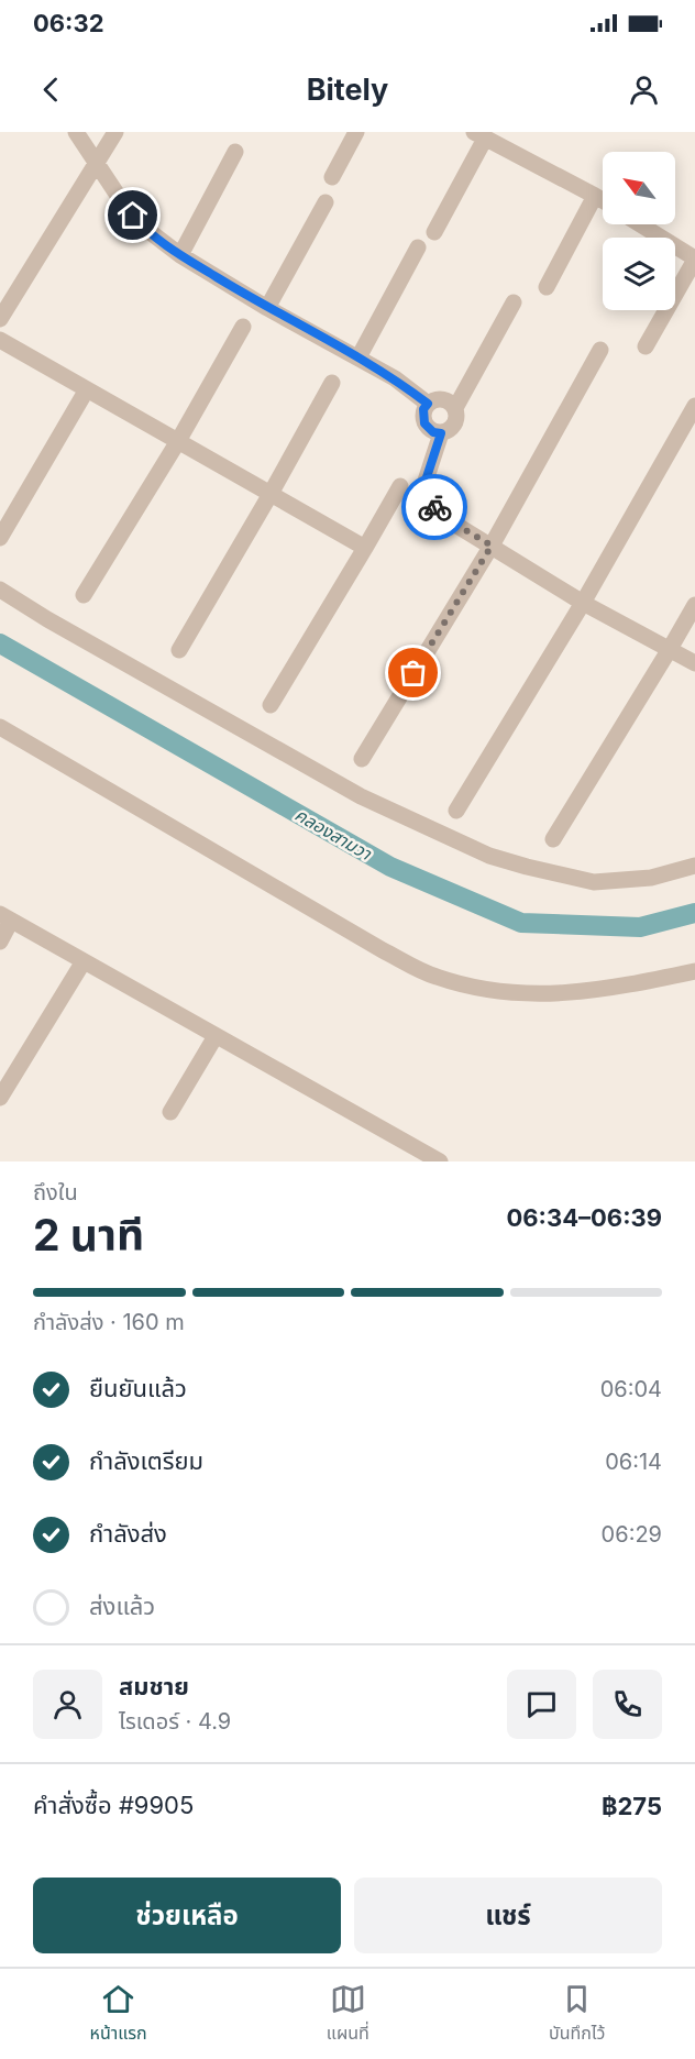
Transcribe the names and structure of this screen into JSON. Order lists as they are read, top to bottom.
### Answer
{
  "water": ["คลองสามวา"],
  "north": "top left",
  "page": {
    "status": "06:32",
    "header": "Bitely",
    "heading": ["2 นาที", "ถึงใน", "06:34–06:39"],
    "panel": [
      "สมชาย",
      "ไรเดอร์ · 4.9",
      "คำสั่งซื้อ #9905",
      "฿275"
    ],
    "bar": "กำลังส่ง · 160 m",
    "list": [
      ["ยืนยันแล้ว", "06:04"],
      ["กำลังเตรียม", "06:14"],
      ["กำลังส่ง", "06:29"],
      "ส่งแล้ว"
    ],
    "buttons": ["ช่วยเหลือ", "แชร์"],
    "tabs": ["หน้าแรก", "แผนที่", "บันทึกไว้"]
  }
}
